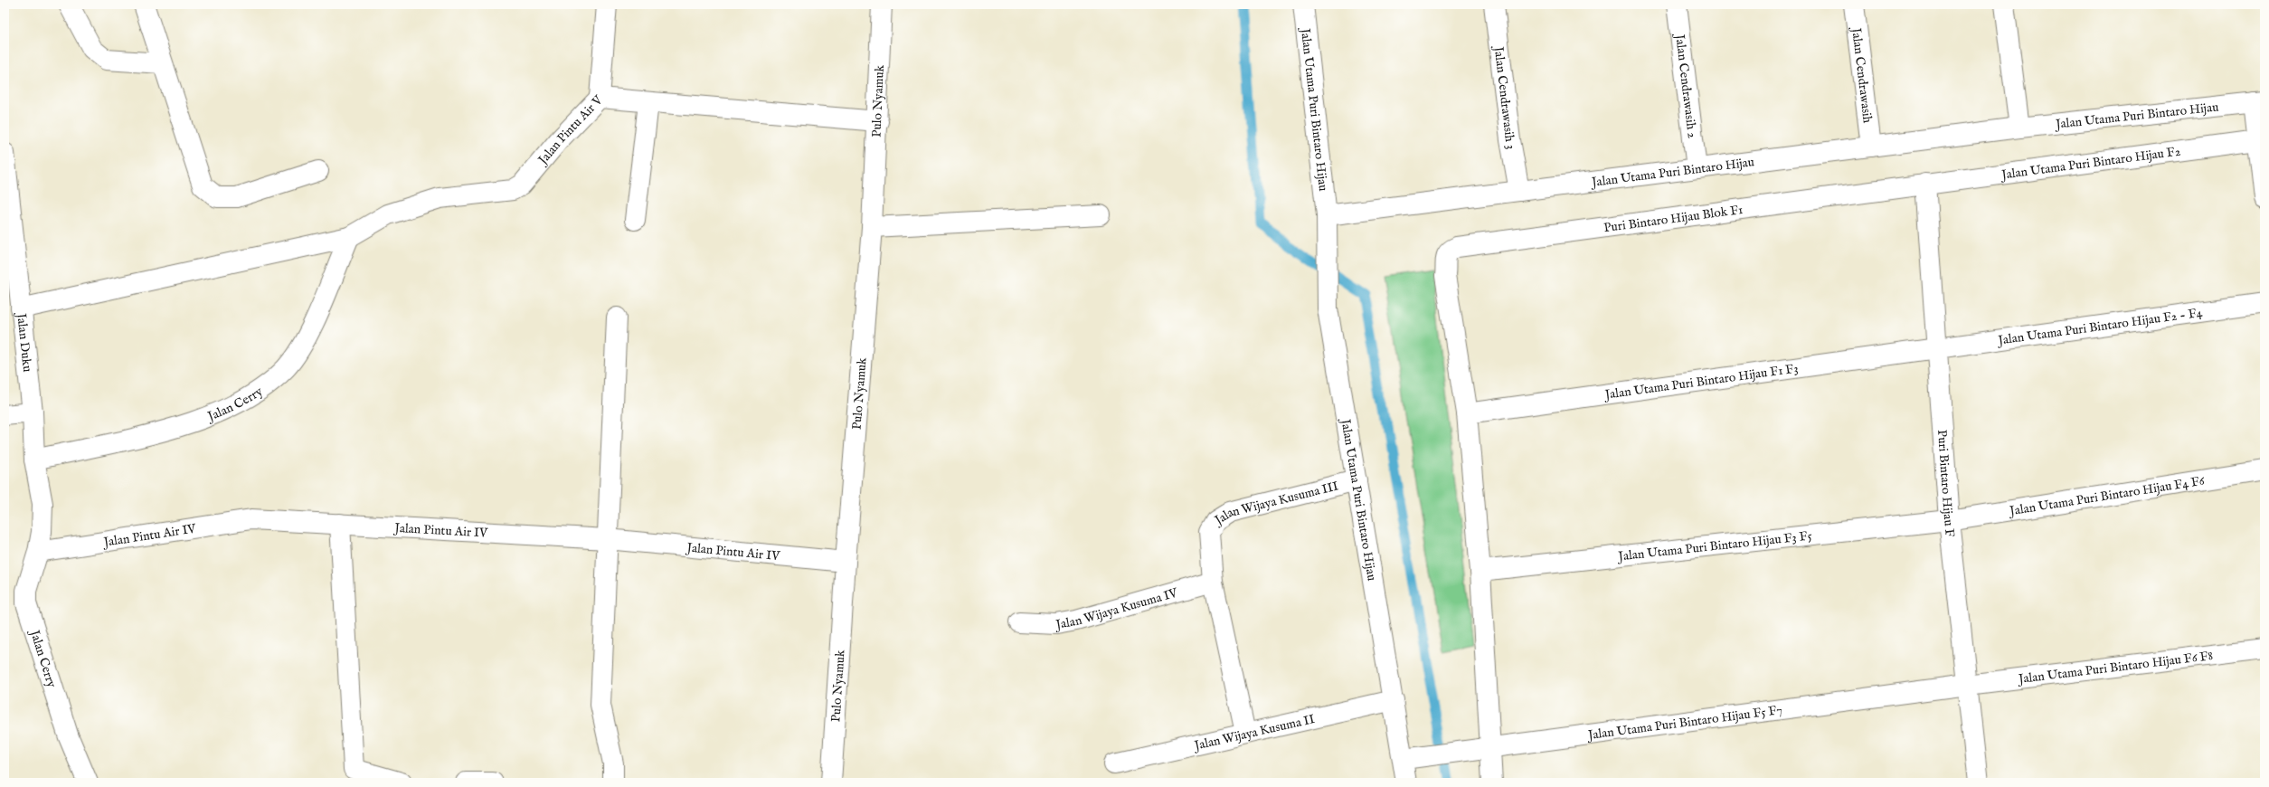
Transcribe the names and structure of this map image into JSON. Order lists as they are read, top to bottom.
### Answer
{
  "streets": {
    "street": [
      "Jalan Cendrawasih",
      "Jalan Cendrawasih 2",
      "Jalan Cendrawasih 3",
      "Pulo Nyamuk",
      "Jalan Utama Puri Bintaro Hijau",
      "Jalan Pintu Air V",
      "Jalan Utama Puri Bintaro Hijau F2",
      "Puri Bintaro Hijau Blok F1",
      "Jalan Utama Puri Bintaro Hijau F2 - F4",
      "Jalan Duku",
      "Jalan Utama Puri Bintaro Hijau F1 F3",
      "Jalan Cerry",
      "Puri Bintaro Hijau F",
      "Jalan Utama Puri Bintaro Hijau F4 F6",
      "Jalan Wijaya Kusuma III",
      "Jalan Pintu Air IV",
      "Jalan Utama Puri Bintaro Hijau F3 F5",
      "Jalan Wijaya Kusuma IV",
      "Jalan Utama Puri Bintaro Hijau F6 F8",
      "Jalan Utama Puri Bintaro Hijau F5 F7",
      "Jalan Wijaya Kusuma II"
    ]
  },
  "crossings": [
    ["Jalan Cendrawasih", "Jalan Utama Puri Bintaro Hijau"],
    ["Jalan Cendrawasih 2", "Jalan Utama Puri Bintaro Hijau"],
    ["Jalan Cendrawasih 3", "Jalan Utama Puri Bintaro Hijau"],
    ["Pulo Nyamuk", "Jalan Pintu Air V"],
    ["Pulo Nyamuk", "Jalan Pintu Air IV"],
    ["Jalan Utama Puri Bintaro Hijau", "Jalan Utama Puri Bintaro Hijau F2"],
    ["Jalan Utama Puri Bintaro Hijau", "Jalan Wijaya Kusuma III"],
    ["Jalan Utama Puri Bintaro Hijau", "Jalan Utama Puri Bintaro Hijau F5 F7"],
    ["Jalan Utama Puri Bintaro Hijau", "Jalan Wijaya Kusuma II"],
    ["Jalan Pintu Air V", "Jalan Cerry"],
    ["Jalan Utama Puri Bintaro Hijau F2", "Puri Bintaro Hijau Blok F1"],
    ["Jalan Utama Puri Bintaro Hijau F2", "Puri Bintaro Hijau F"],
    ["Puri Bintaro Hijau Blok F1", "Jalan Utama Puri Bintaro Hijau F1 F3"],
    ["Puri Bintaro Hijau Blok F1", "Puri Bintaro Hijau F"],
    ["Puri Bintaro Hijau Blok F1", "Jalan Utama Puri Bintaro Hijau F3 F5"],
    ["Puri Bintaro Hijau Blok F1", "Jalan Utama Puri Bintaro Hijau F5 F7"],
    ["Jalan Utama Puri Bintaro Hijau F2 - F4", "Jalan Utama Puri Bintaro Hijau F1 F3"],
    ["Jalan Utama Puri Bintaro Hijau F2 - F4", "Puri Bintaro Hijau F"],
    ["Jalan Duku", "Jalan Cerry"],
    ["Jalan Utama Puri Bintaro Hijau F1 F3", "Puri Bintaro Hijau F"],
    ["Jalan Cerry", "Jalan Pintu Air IV"],
    ["Puri Bintaro Hijau F", "Jalan Utama Puri Bintaro Hijau F4 F6"],
    ["Puri Bintaro Hijau F", "Jalan Utama Puri Bintaro Hijau F3 F5"],
    ["Puri Bintaro Hijau F", "Jalan Utama Puri Bintaro Hijau F6 F8"],
    ["Puri Bintaro Hijau F", "Jalan Utama Puri Bintaro Hijau F5 F7"],
    ["Jalan Utama Puri Bintaro Hijau F4 F6", "Jalan Utama Puri Bintaro Hijau F3 F5"],
    ["Jalan Wijaya Kusuma III", "Jalan Wijaya Kusuma IV"],
    ["Jalan Wijaya Kusuma III", "Jalan Wijaya Kusuma II"],
    ["Jalan Utama Puri Bintaro Hijau F6 F8", "Jalan Utama Puri Bintaro Hijau F5 F7"]
  ]
}
